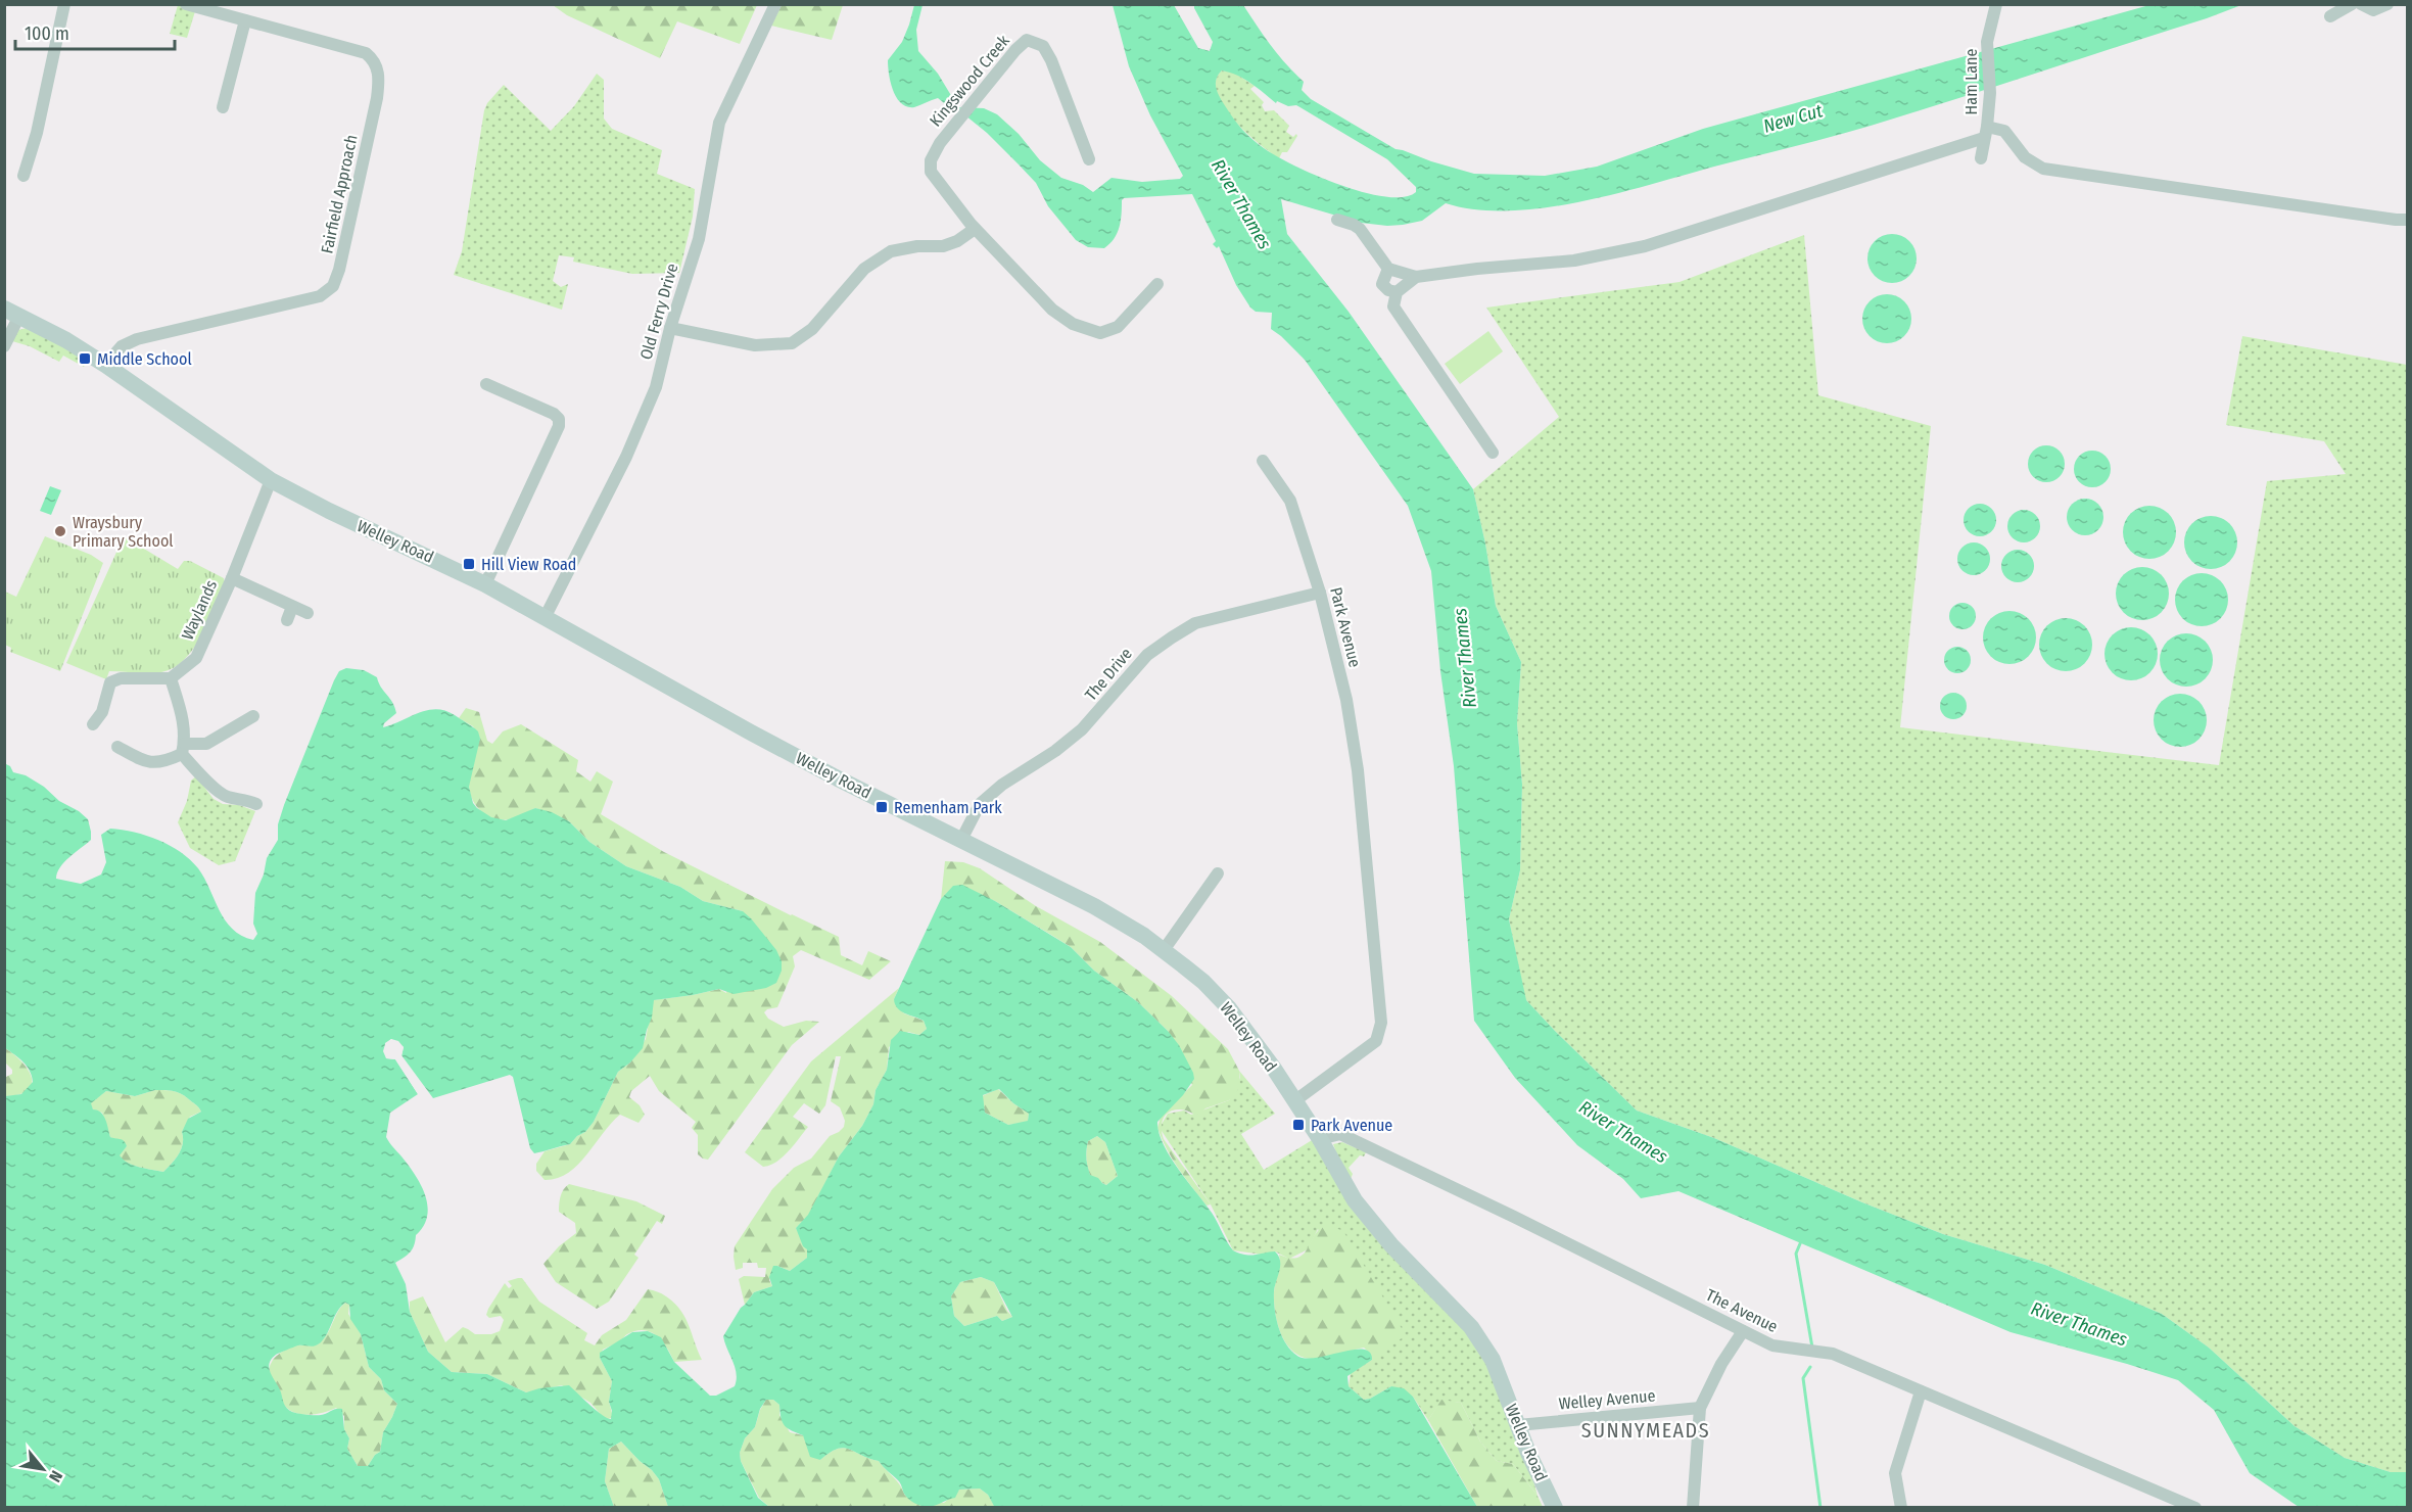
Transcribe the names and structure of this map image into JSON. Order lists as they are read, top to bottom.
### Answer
{
  "streets": {
    "main road": ["Welley Road"],
    "street": [
      "Kingswood Creek",
      "Ham Lane",
      "Fairfield Approach",
      "Old Ferry Drive",
      "Waylands",
      "Park Avenue",
      "The Drive",
      "The Avenue",
      "Welley Avenue"
    ]
  },
  "crossings": [
    ["Fairfield Approach", "Welley Road"],
    ["Old Ferry Drive", "Welley Road"],
    ["Welley Road", "Waylands"],
    ["Welley Road", "Park Avenue"],
    ["Welley Road", "The Drive"],
    ["Welley Road", "The Avenue"],
    ["Welley Road", "Welley Avenue"],
    ["Park Avenue", "The Drive"]
  ],
  "districts": ["SUNNYMEADS"],
  "water": ["New Cut", "River Thames"],
  "places": {
    "transit": [
      "Middle School",
      "Hill View Road",
      "Remenham Park",
      "Park Avenue"
    ],
    "other": ["Wraysbury Primary School"]
  },
  "scale_bar": "100 m",
  "north": "bottom right"
}
